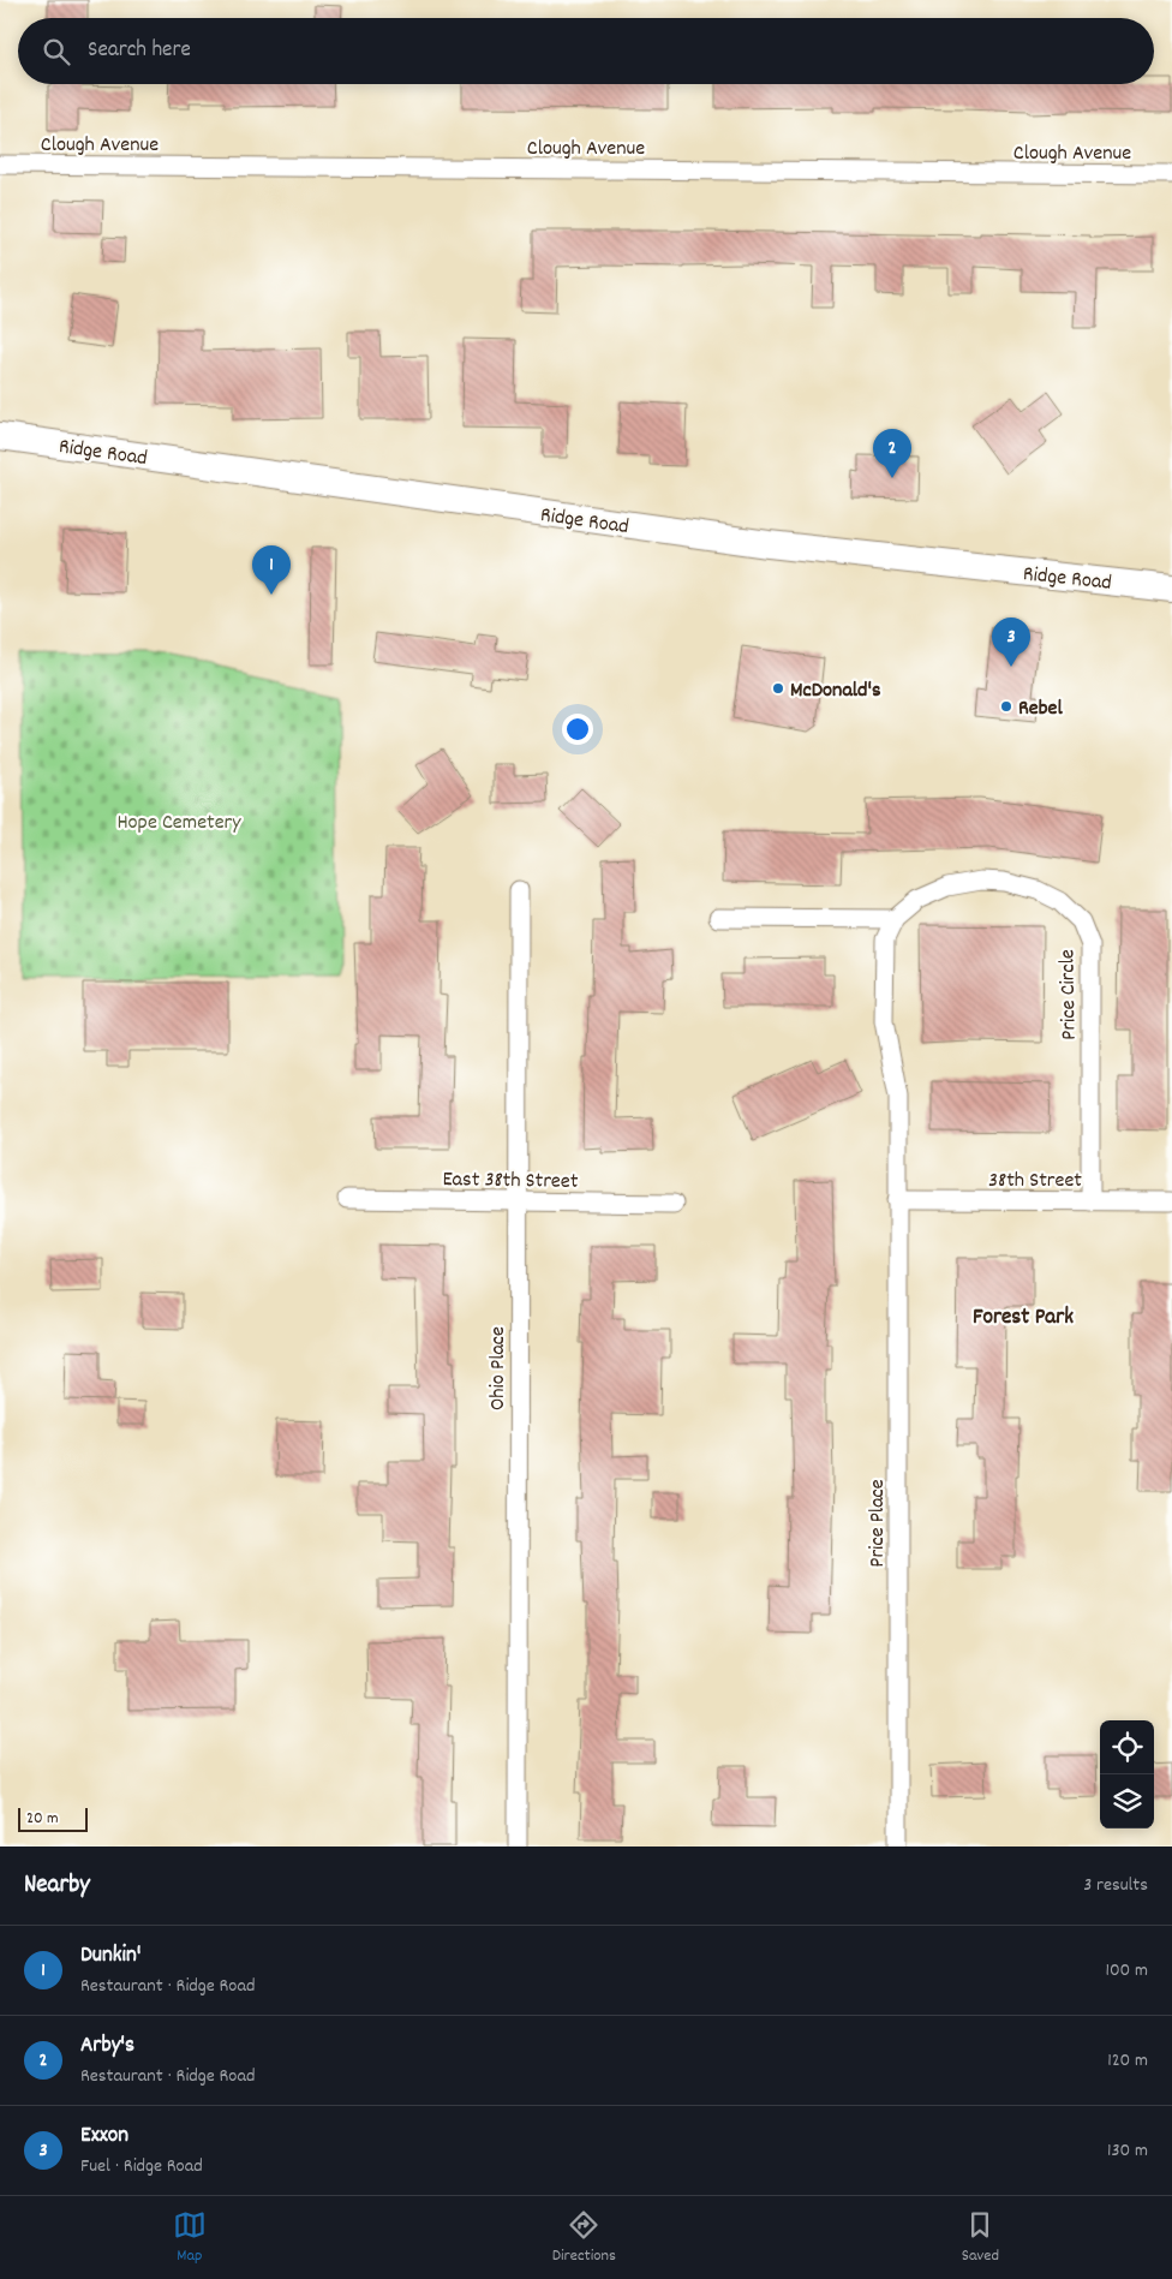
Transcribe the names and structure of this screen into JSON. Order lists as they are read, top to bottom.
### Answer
{
  "streets": {
    "main road": ["Ridge Road"],
    "street": [
      "Clough Avenue",
      "Price Circle",
      "East 38th Street",
      "38th Street",
      "Ohio Place",
      "Price Place"
    ]
  },
  "crossings": [
    ["Price Circle", "38th Street"],
    ["East 38th Street", "Ohio Place"],
    ["38th Street", "Price Place"]
  ],
  "districts": ["Forest Park"],
  "parks": ["Hope Cemetery"],
  "places": ["McDonald's", "Rebel"],
  "scale_bar": "20 m",
  "page": {
    "search": "Search here",
    "pins": ["2", "1", "3"],
    "scale": "20 m",
    "heading": ["Nearby", "3 results"],
    "list": [
      {
        "mark": "1",
        "name": "Dunkin'",
        "note": "Restaurant · Ridge Road",
        "value": "100 m"
      },
      {
        "mark": "2",
        "name": "Arby's",
        "note": "Restaurant · Ridge Road",
        "value": "120 m"
      },
      {
        "mark": "3",
        "name": "Exxon",
        "note": "Fuel · Ridge Road",
        "value": "130 m"
      }
    ],
    "nav": ["Map", "Directions", "Saved"]
  }
}
